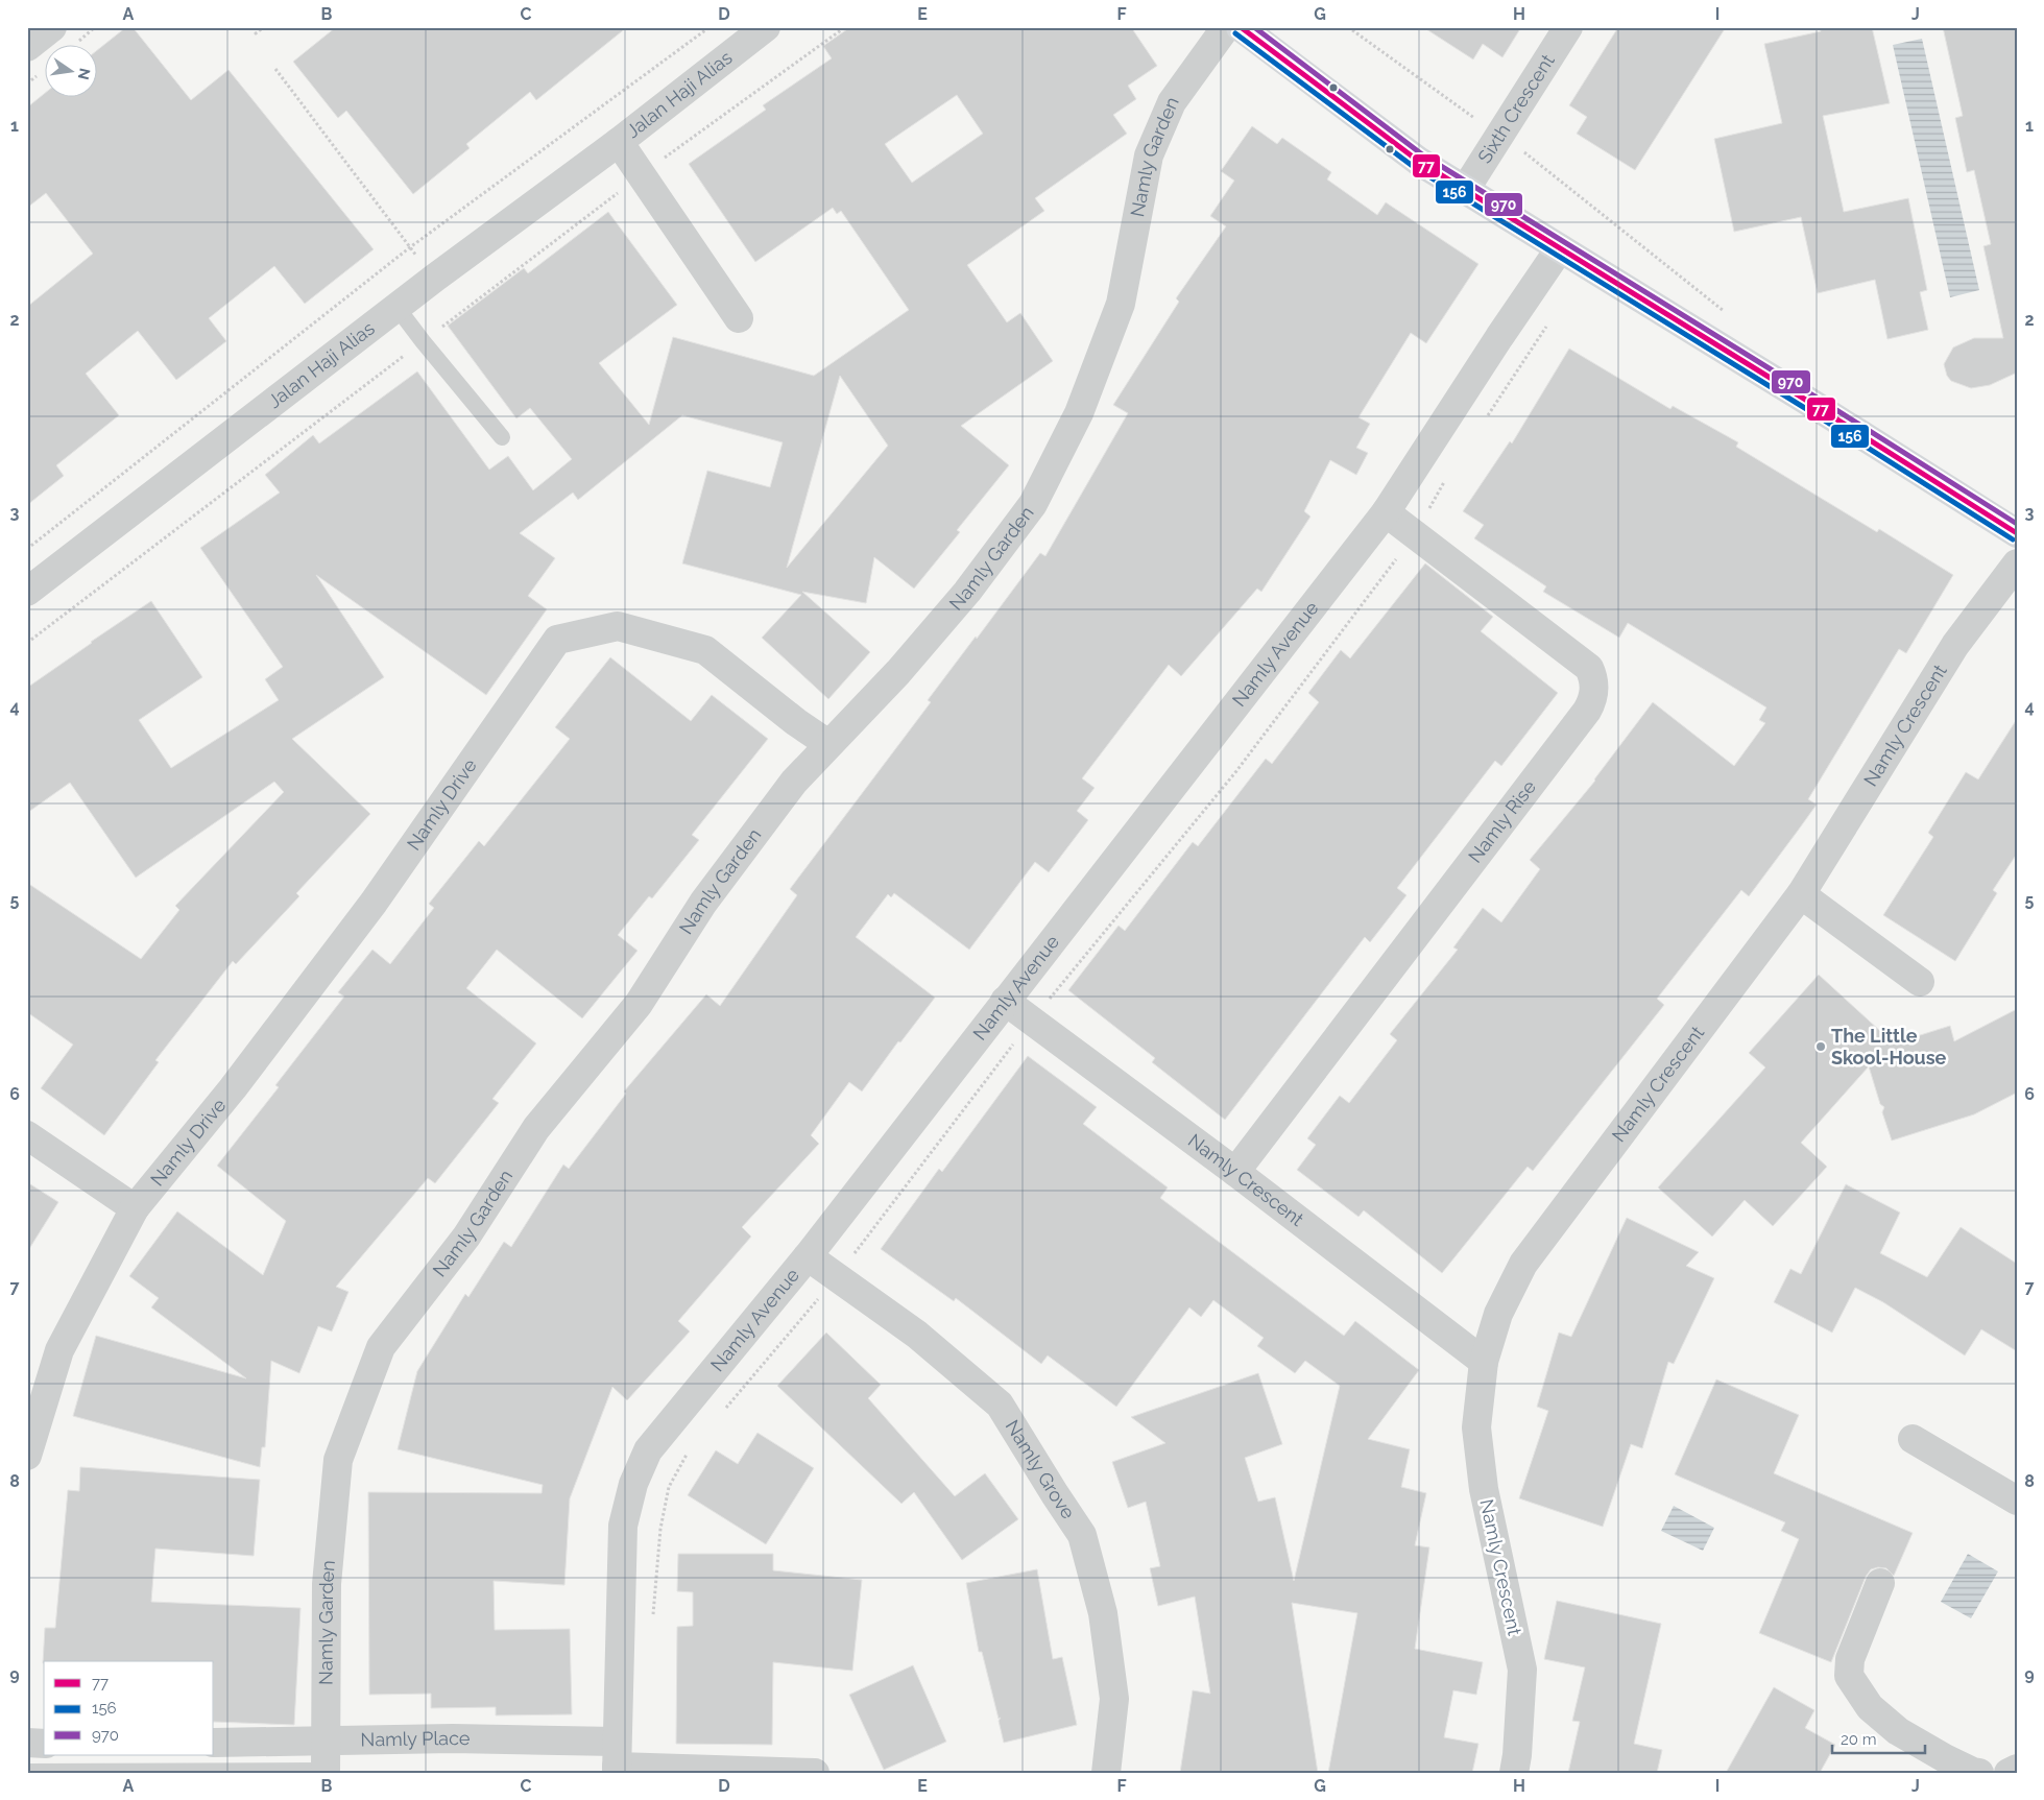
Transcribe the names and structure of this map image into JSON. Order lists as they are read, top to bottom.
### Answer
{
  "streets": {
    "street": [
      "Jalan Haji Alias",
      "Sixth Crescent",
      "Namly Garden",
      "Namly Avenue",
      "Namly Crescent",
      "Namly Drive",
      "Namly Rise",
      "Namly Grove",
      "Namly Place"
    ]
  },
  "crossings": [
    ["Namly Garden", "Namly Drive"],
    ["Namly Garden", "Namly Place"],
    ["Namly Avenue", "Namly Crescent"],
    ["Namly Avenue", "Namly Rise"],
    ["Namly Avenue", "Namly Grove"],
    ["Namly Avenue", "Namly Place"],
    ["Namly Crescent", "Namly Rise"]
  ],
  "places": ["The Little Skool-House"],
  "lines": ["transit line 77", "transit line 970", "transit line 156"],
  "legend": ["77", "156", "970"],
  "scale_bar": "20 m",
  "north": "right",
  "grid": {
    "columns": [
      "A",
      "B",
      "C",
      "D",
      "E",
      "F",
      "G",
      "H",
      "I",
      "J"
    ],
    "rows": [
      "1",
      "2",
      "3",
      "4",
      "5",
      "6",
      "7",
      "8",
      "9"
    ]
  }
}
